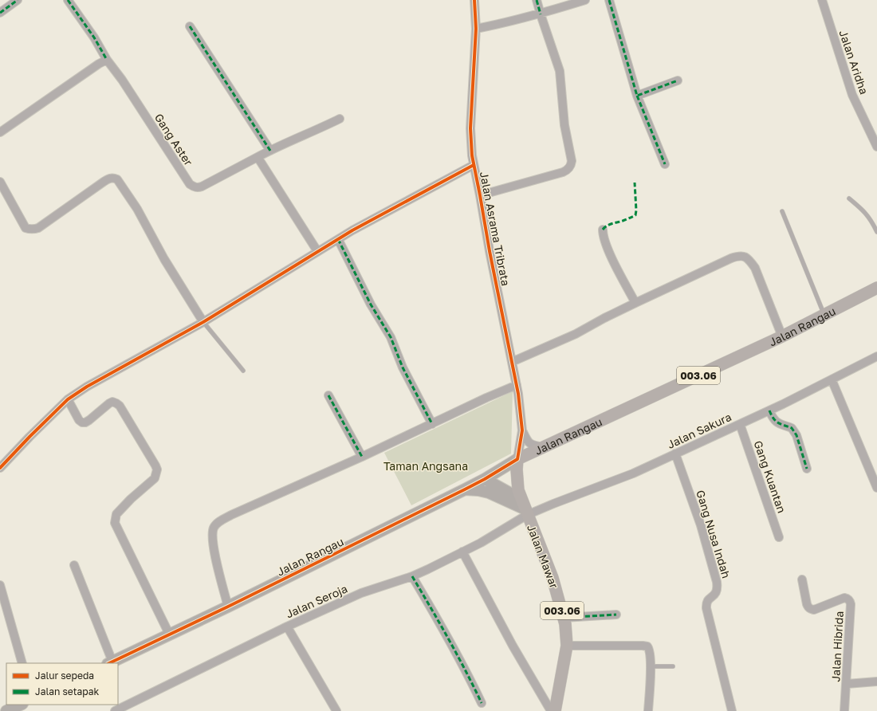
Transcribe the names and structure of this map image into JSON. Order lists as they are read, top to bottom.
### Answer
{
  "streets": {
    "main road": ["Jalan Rangau", "003.06", "Jalan Mawar"],
    "street": [
      "Jalan Aridha",
      "Gang Aster",
      "Jalan Asrama Tribrata",
      "Jalan Sakura",
      "Gang Kuantan",
      "Gang Nusa Indah",
      "Jalan Seroja",
      "Jalan Hibrida"
    ]
  },
  "crossings": [
    ["Jalan Asrama Tribrata", "Jalan Rangau"],
    ["Jalan Asrama Tribrata", "Jalan Mawar"],
    ["Jalan Rangau", "Jalan Mawar"],
    ["Jalan Sakura", "Gang Kuantan"],
    ["Jalan Sakura", "Gang Nusa Indah"],
    ["Jalan Sakura", "Jalan Mawar"],
    ["Jalan Sakura", "Jalan Seroja"],
    ["Jalan Mawar", "Jalan Seroja"]
  ],
  "parks": ["Taman Angsana"],
  "legend": ["Jalur sepeda", "Jalan setapak"]
}
